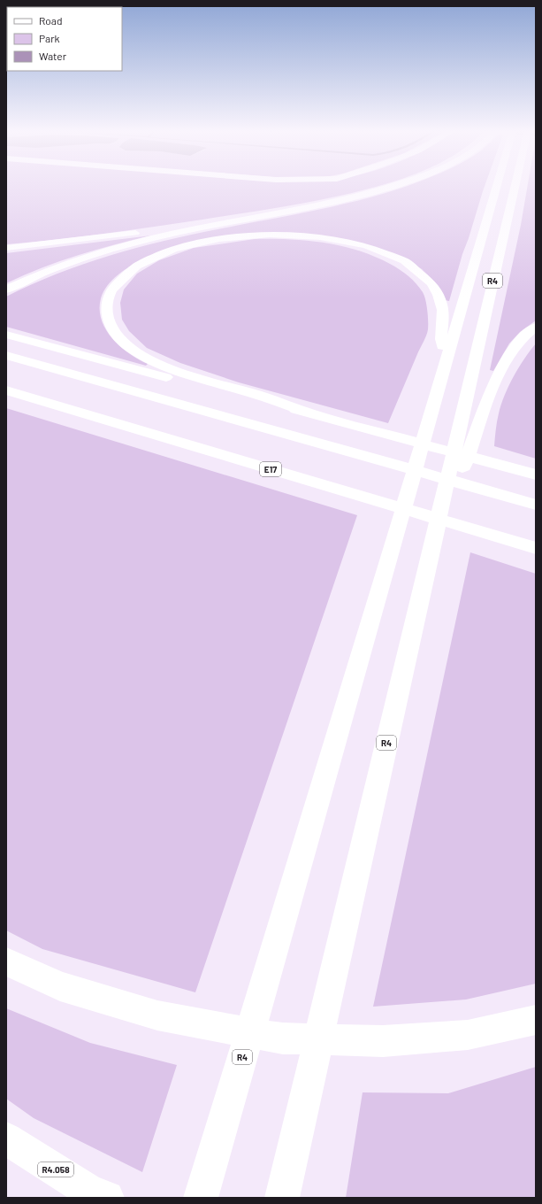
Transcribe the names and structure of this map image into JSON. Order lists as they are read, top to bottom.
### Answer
{
  "streets": {
    "main road": ["R4", "E17", "R4.058"]
  },
  "legend": ["Road", "Park", "Water"]
}
